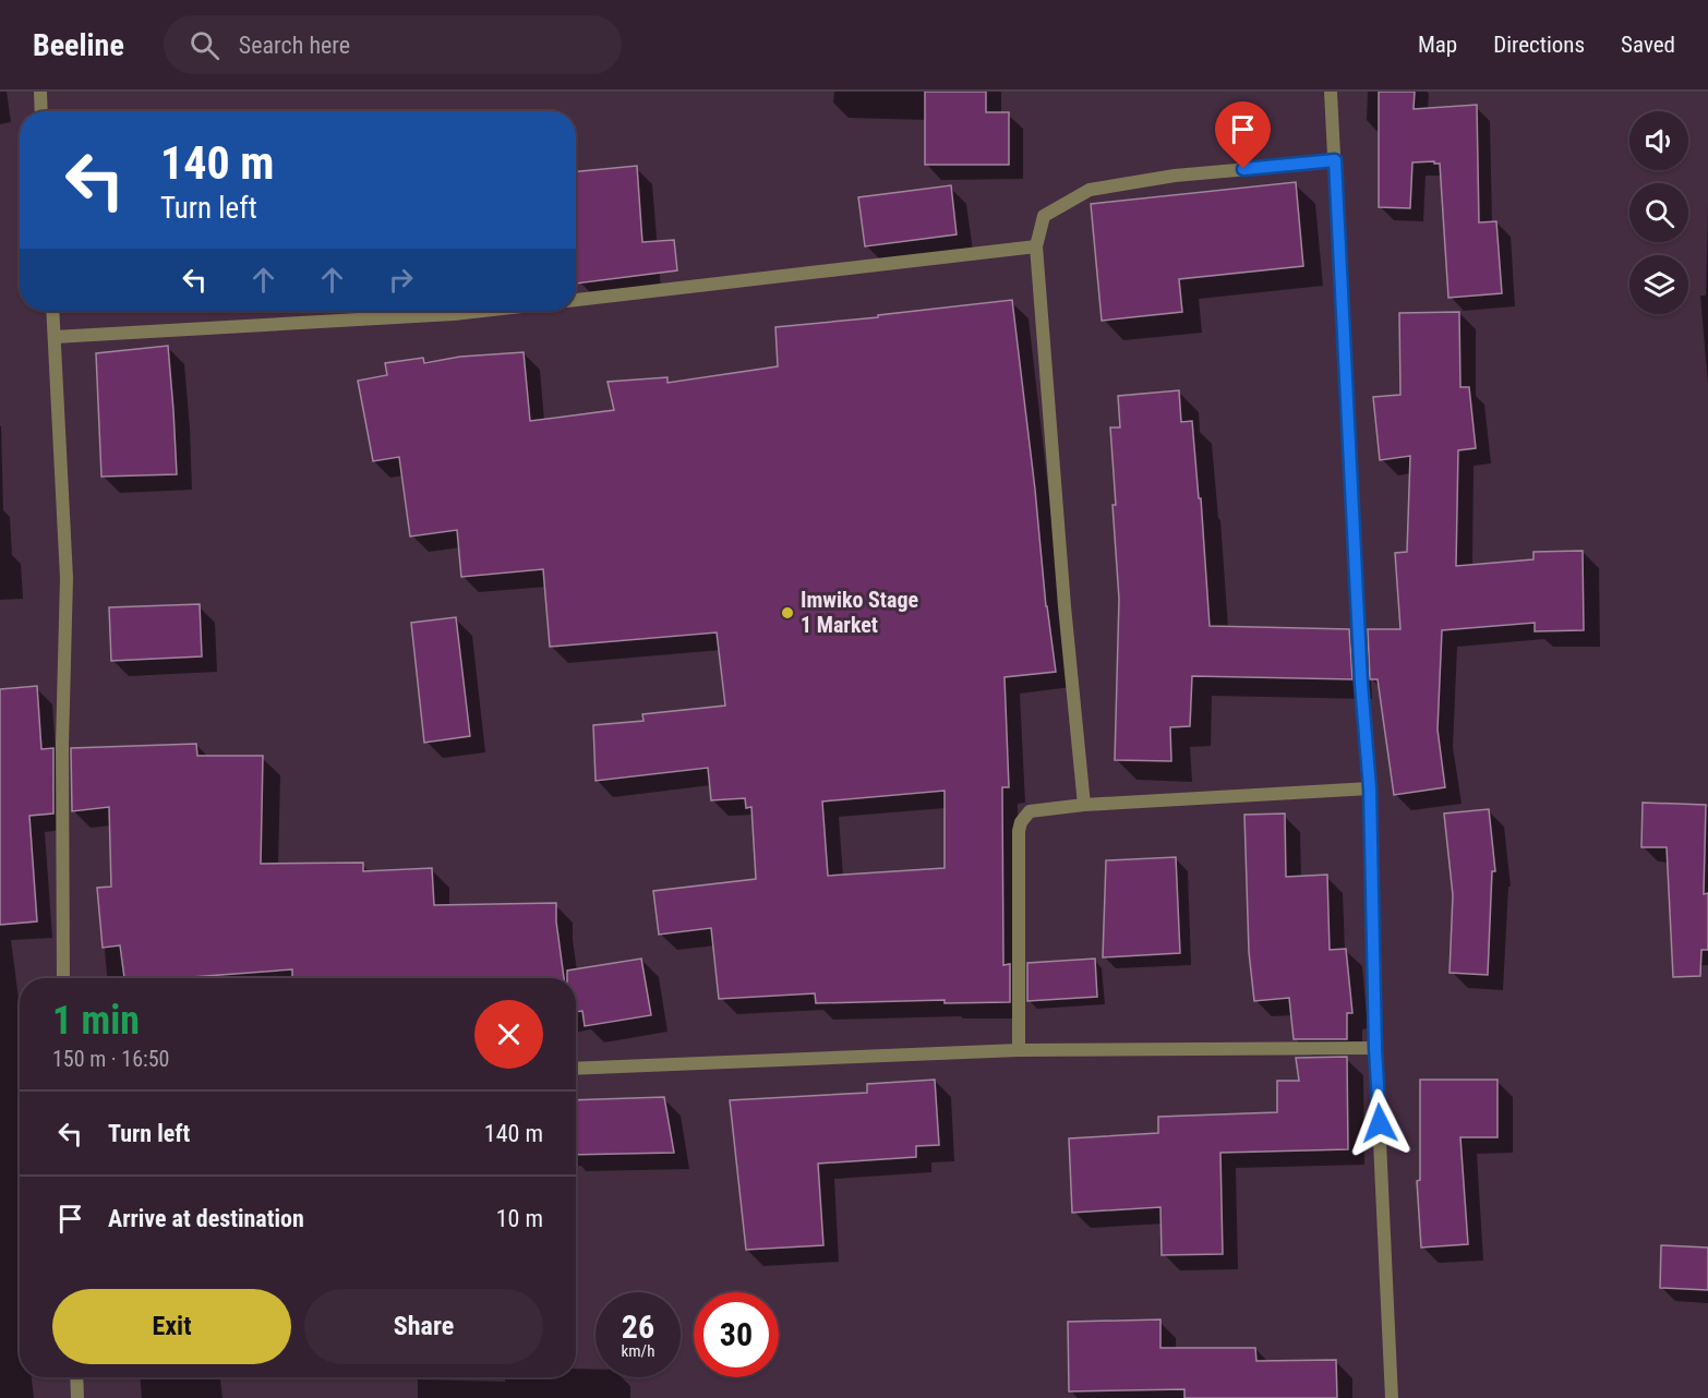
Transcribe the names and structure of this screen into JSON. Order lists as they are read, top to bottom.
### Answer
{
  "places": ["Imwiko Stage 1 Market"],
  "page": {
    "header": "Beeline",
    "search": "Search here",
    "nav": ["Map", "Directions", "Saved"],
    "turn": ["140 m", "Turn left"],
    "heading": ["1 min", "150 m · 16:50"],
    "list": [
      {
        "name": "Turn left",
        "value": "140 m"
      },
      {
        "name": "Arrive at destination",
        "value": "10 m"
      }
    ],
    "buttons": ["Exit", "Share"],
    "speed": "26 km/h",
    "limit": "30"
  }
}
